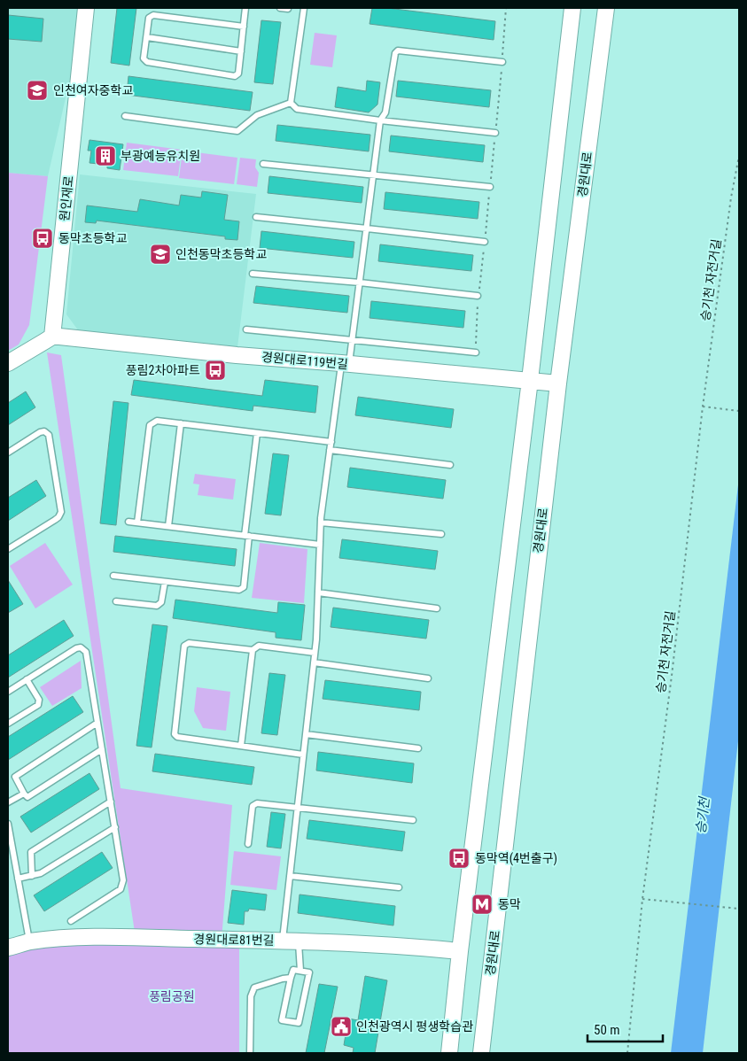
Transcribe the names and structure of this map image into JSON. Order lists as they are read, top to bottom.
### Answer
{
  "streets": {
    "main road": [
      "경원대로",
      "원인재로",
      "경원대로119번길",
      "경원대로81번길"
    ],
    "path": ["승기천 자전거길"]
  },
  "crossings": [
    ["경원대로", "경원대로119번길"],
    ["원인재로", "경원대로119번길"]
  ],
  "water": ["승기천"],
  "parks": ["풍림공원"],
  "places": {
    "school or university": ["인천여자중학교", "인천동막초등학교"],
    "building": ["부광예능유치원"],
    "bus stop": ["동막초등학교", "풍림2차아파트", "동막역(4번출구)"],
    "metro station": ["동막"],
    "public building": ["인천광역시 평생학습관"]
  },
  "scale_bar": "50 m"
}
